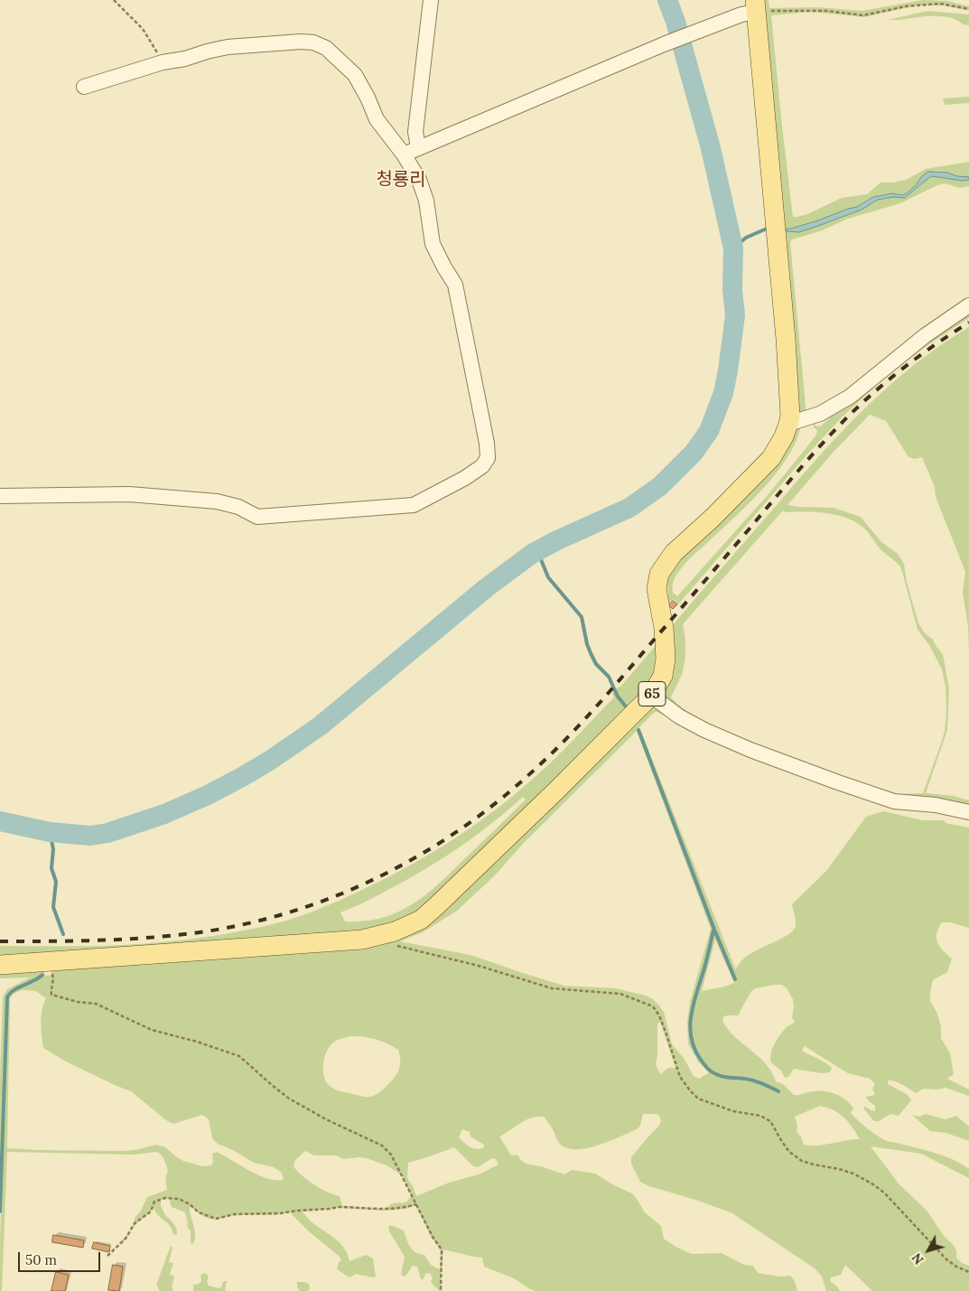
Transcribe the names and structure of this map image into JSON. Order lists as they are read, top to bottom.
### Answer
{
  "streets": {
    "main road": ["65"]
  },
  "districts": ["청룡리"],
  "scale_bar": "50 m",
  "north": "bottom left"
}
